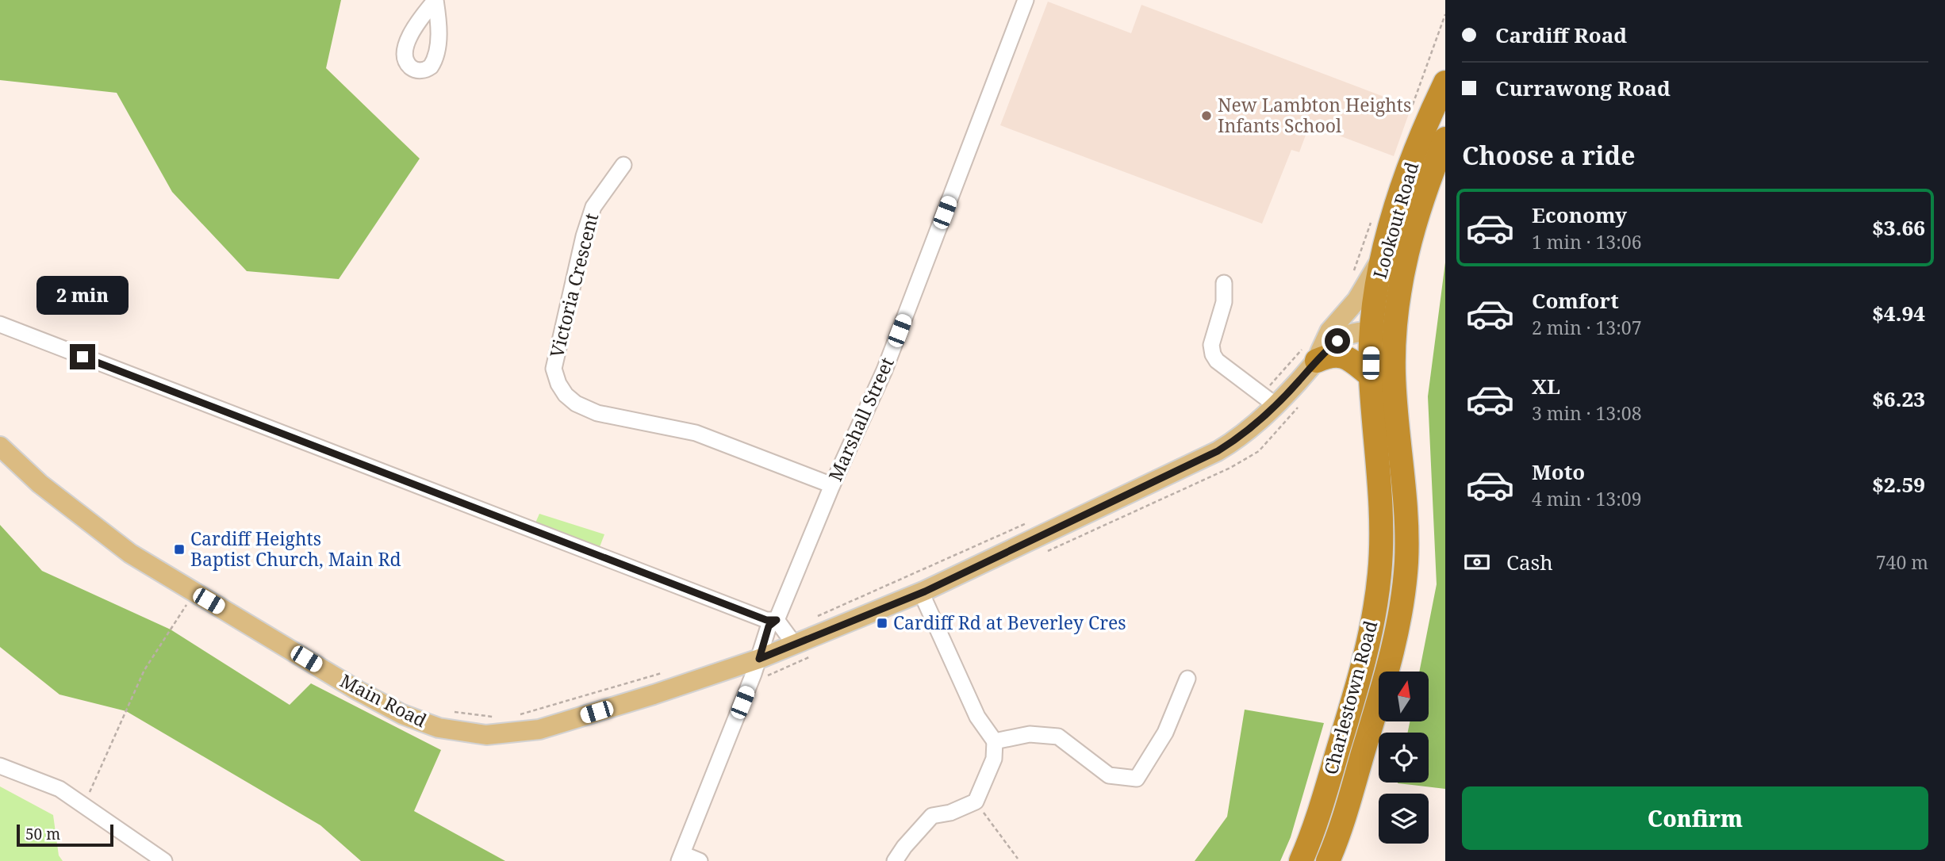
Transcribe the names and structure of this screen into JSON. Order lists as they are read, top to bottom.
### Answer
{
  "streets": {
    "highway": ["Lookout Road", "Charlestown Road"],
    "main road": ["Main Road"],
    "street": ["Victoria Crescent", "Marshall Street"]
  },
  "crossings": [
    ["Lookout Road", "Charlestown Road"],
    ["Lookout Road", "Main Road"],
    ["Victoria Crescent", "Marshall Street"],
    ["Marshall Street", "Main Road"],
    ["Charlestown Road", "Main Road"]
  ],
  "places": {
    "other": ["New Lambton Heights Infants School"],
    "transit": ["Cardiff Heights Baptist Church, Main Rd", "Cardiff Rd at Beverley Cres"]
  },
  "scale_bar": "50 m",
  "north": "top",
  "page": {
    "banner": ["Cardiff Road", "Currawong Road"],
    "heading": "Choose a ride",
    "list": [
      {
        "name": "Economy",
        "note": "1 min · 13:06",
        "value": "$3.66"
      },
      {
        "name": "Comfort",
        "note": "2 min · 13:07",
        "value": "$4.94"
      },
      {
        "name": "XL",
        "note": "3 min · 13:08",
        "value": "$6.23"
      },
      {
        "name": "Moto",
        "note": "4 min · 13:09",
        "value": "$2.59"
      }
    ],
    "bubble": "2 min",
    "pay": ["Cash", "740 m"],
    "buttons": "Confirm",
    "scale": "50 m"
  }
}
